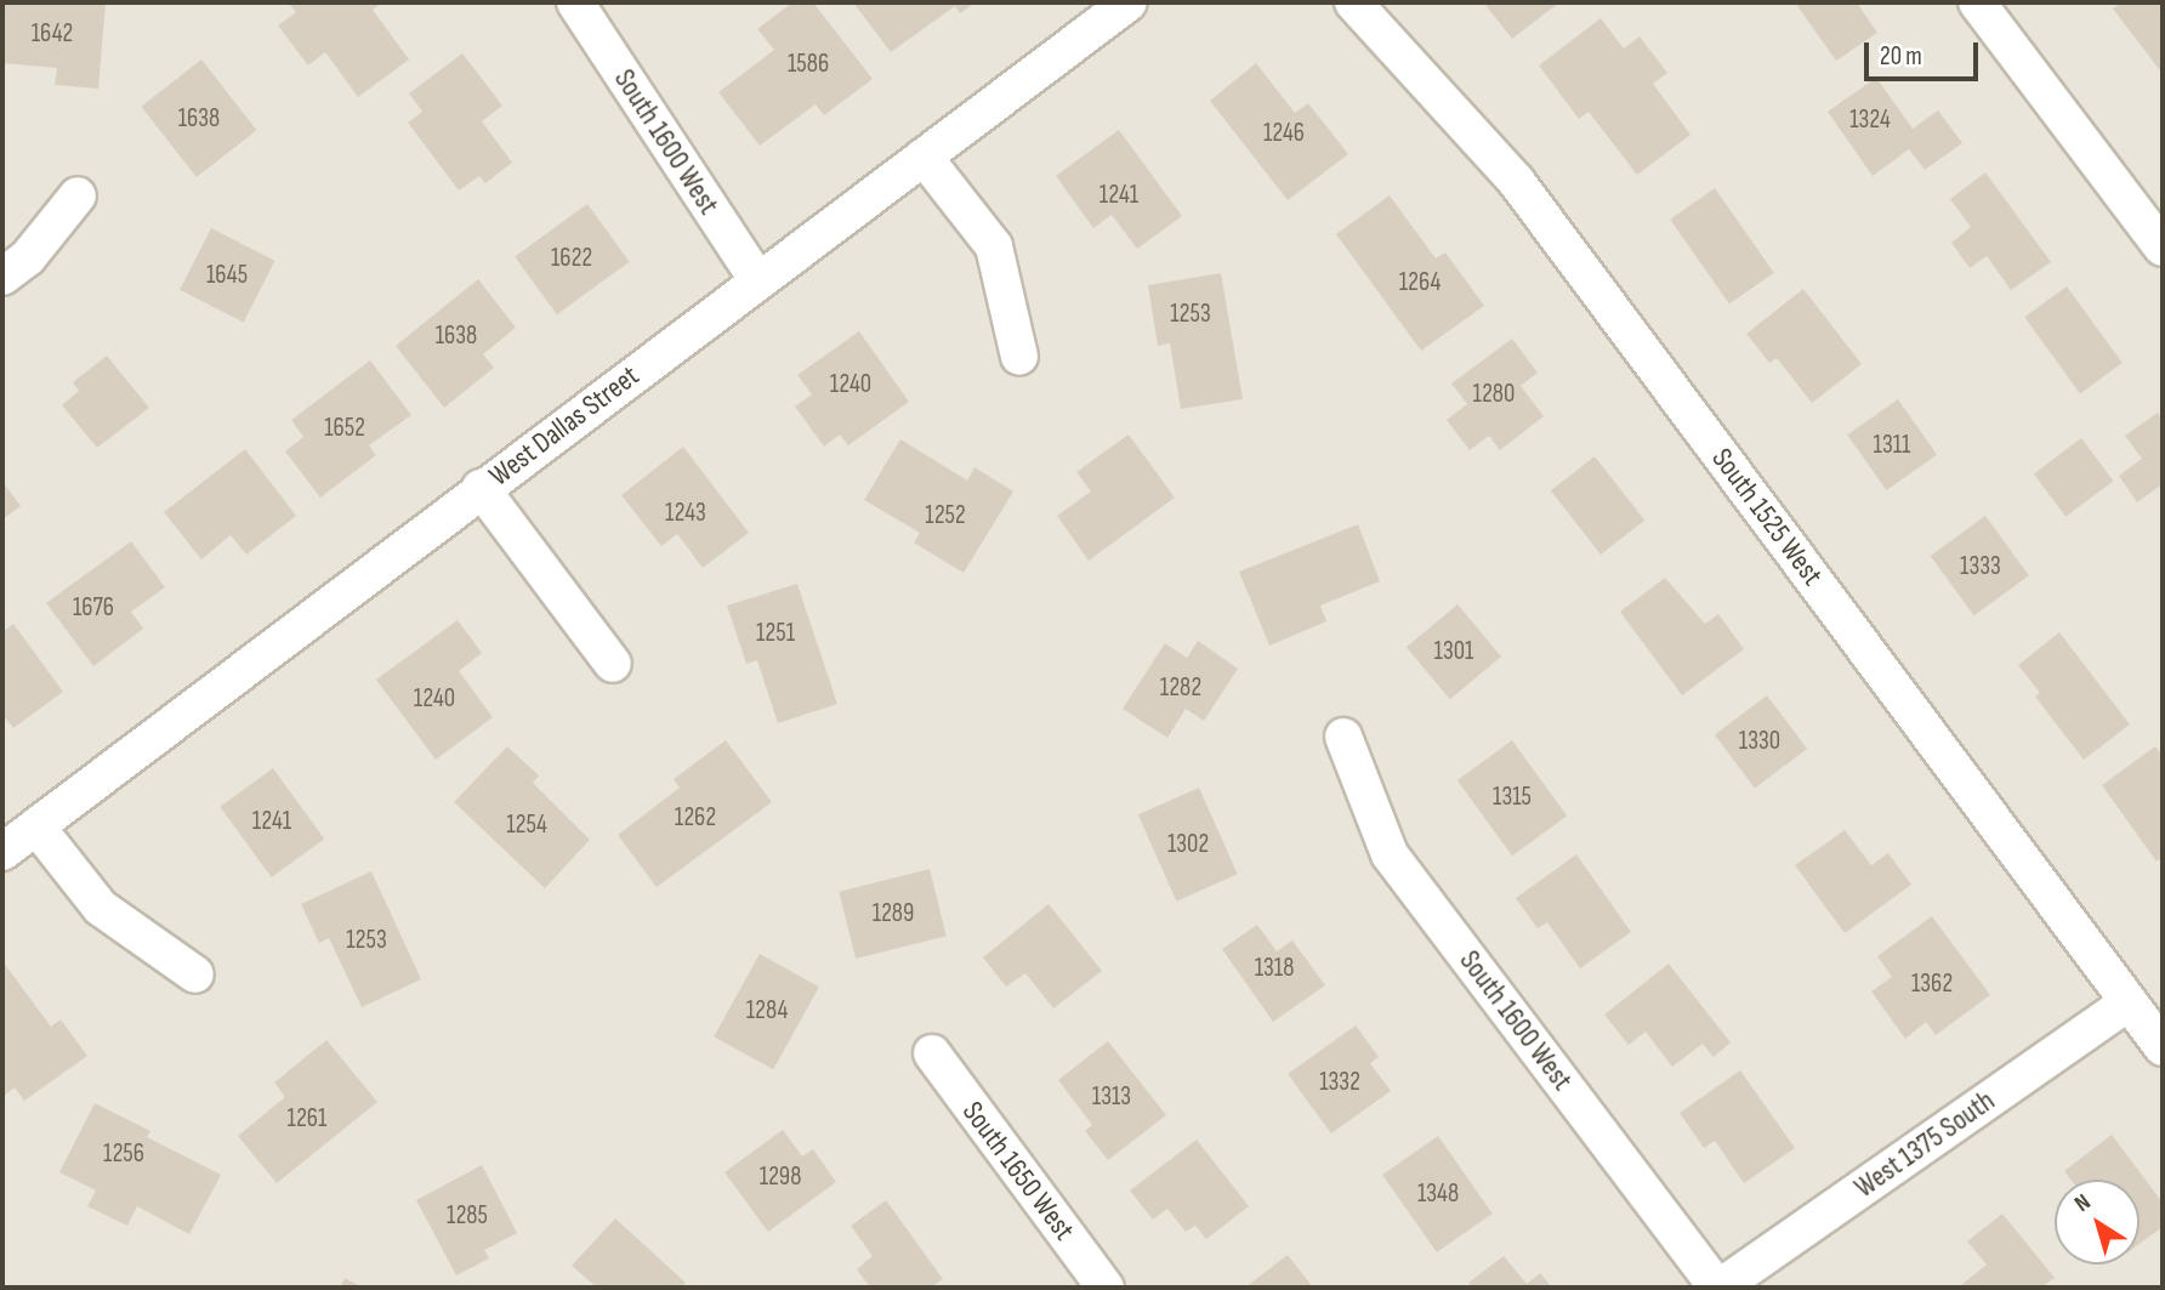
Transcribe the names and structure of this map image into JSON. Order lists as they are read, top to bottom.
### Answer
{
  "streets": {
    "street": [
      "South 1600 West",
      "West Dallas Street",
      "South 1525 West",
      "West 1375 South",
      "South 1650 West"
    ]
  },
  "crossings": [
    ["South 1600 West", "West Dallas Street"],
    ["South 1600 West", "West 1375 South"],
    ["South 1525 West", "West 1375 South"]
  ],
  "house_numbers": [
    "1642",
    "1586",
    "1638",
    "1324",
    "1246",
    "1241",
    "1622",
    "1645",
    "1264",
    "1253",
    "1638",
    "1240",
    "1280",
    "1652",
    "1311",
    "1243",
    "1252",
    "1333",
    "1676",
    "1251",
    "1301",
    "1282",
    "1240",
    "1330",
    "1315",
    "1262",
    "1241",
    "1254",
    "1302",
    "1289",
    "1253",
    "1318",
    "1362",
    "1284",
    "1332",
    "1313",
    "1261",
    "1256",
    "1298",
    "1348",
    "1285"
  ],
  "scale_bar": "20 m",
  "north": "top left"
}
